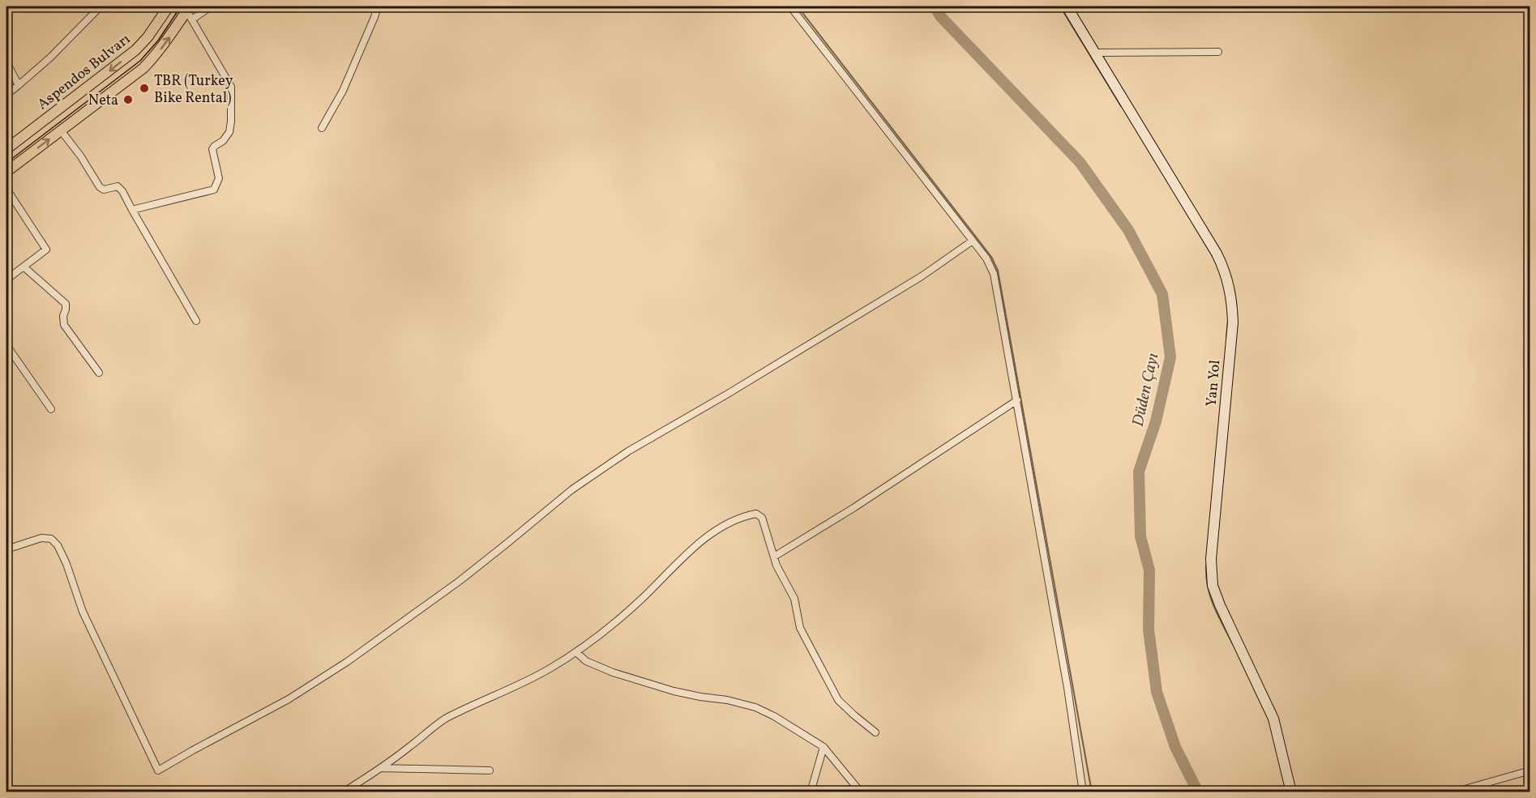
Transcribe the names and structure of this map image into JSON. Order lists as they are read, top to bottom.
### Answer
{
  "streets": {
    "main road": ["Aspendos Bulvarı"],
    "street": ["Yan Yol"]
  },
  "water": ["Düden Çayı"],
  "places": ["TBR (Turkey Bike Rental)", "Neta"]
}
